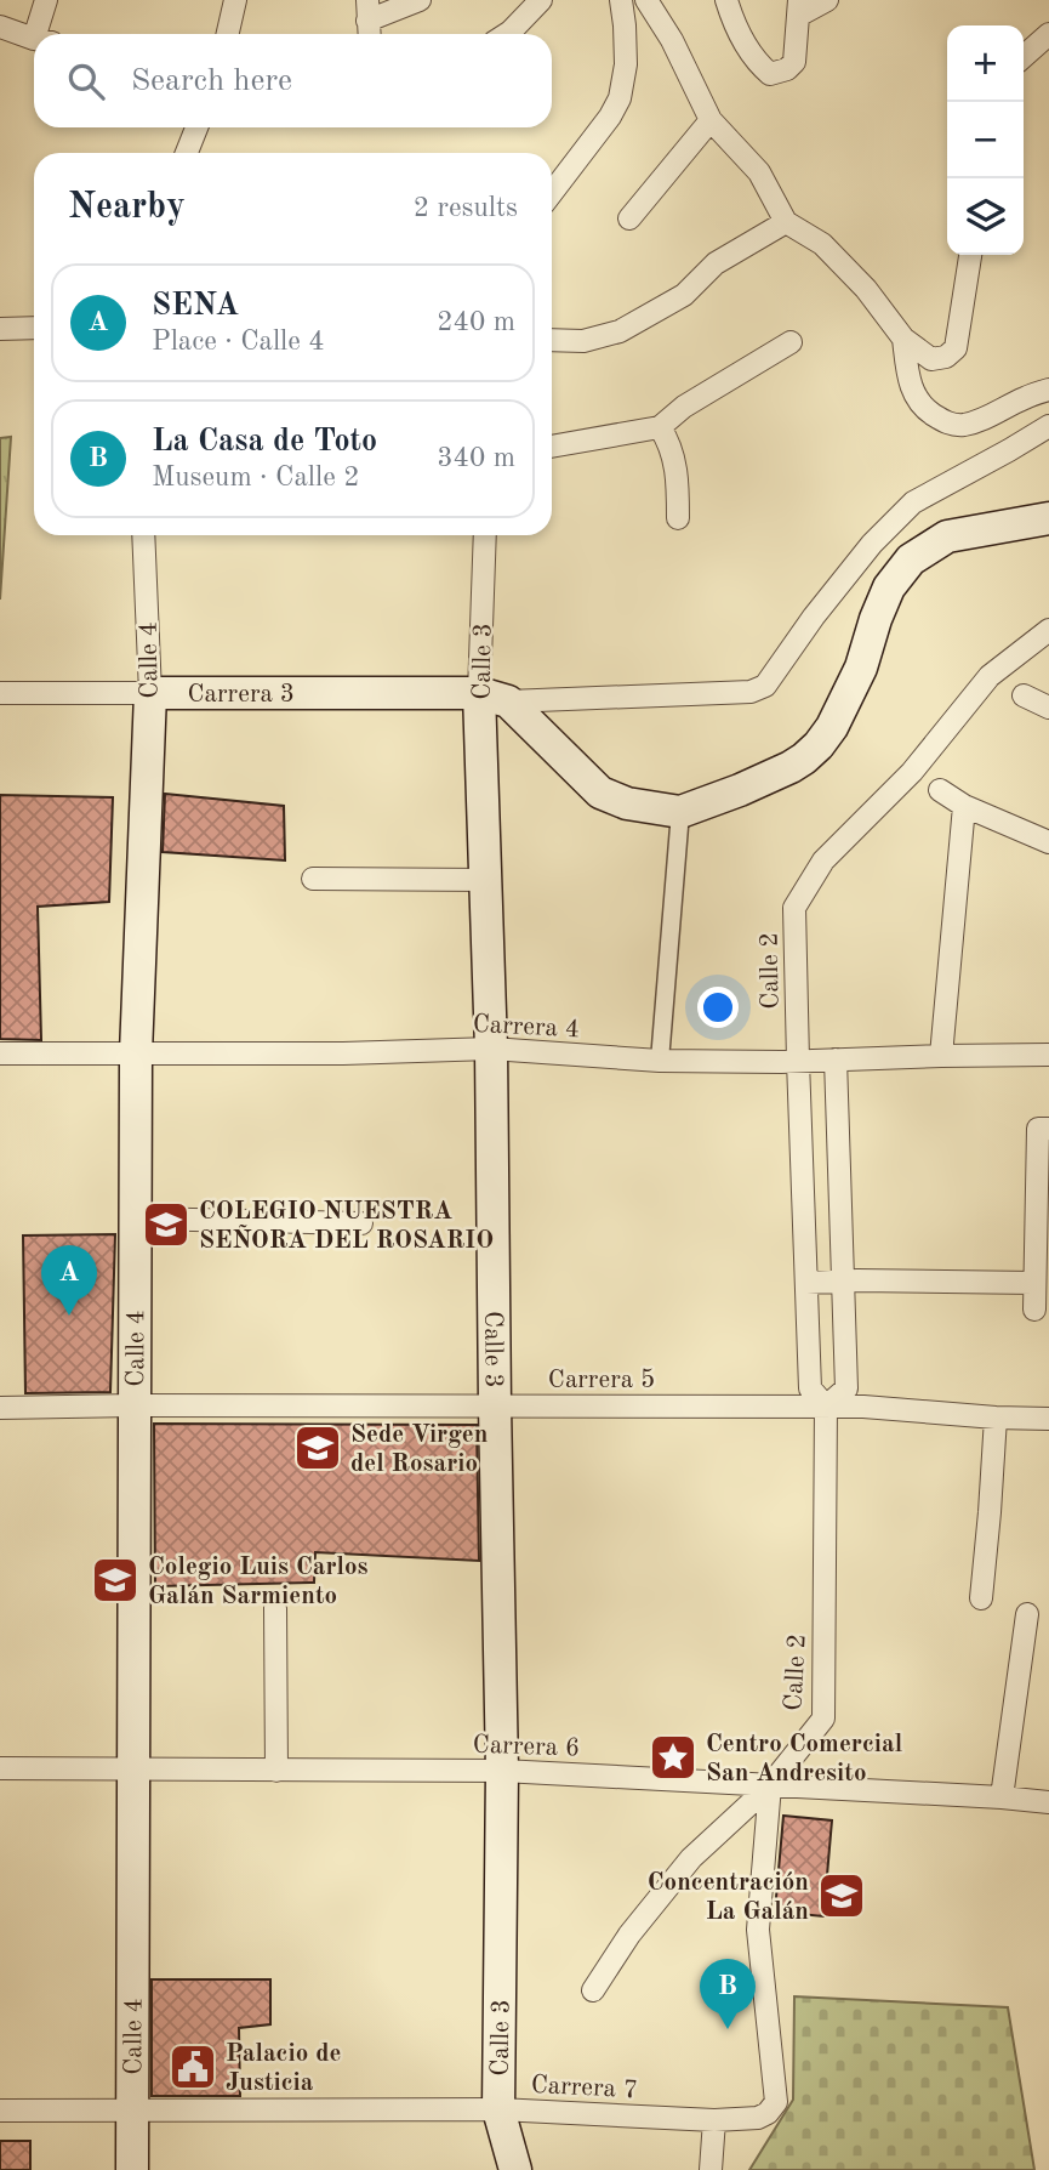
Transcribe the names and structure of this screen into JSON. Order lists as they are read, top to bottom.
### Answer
{
  "streets": {
    "main road": ["Calle 4", "Calle 3", "Carrera 3"],
    "street": [
      "Calle 2",
      "Carrera 4",
      "Carrera 5",
      "Carrera 6",
      "Carrera 7"
    ]
  },
  "crossings": [
    ["Calle 4", "Carrera 3"],
    ["Calle 4", "Carrera 4"],
    ["Calle 4", "Carrera 5"],
    ["Calle 4", "Carrera 6"],
    ["Calle 4", "Carrera 7"],
    ["Calle 3", "Carrera 3"],
    ["Calle 3", "Carrera 4"],
    ["Calle 3", "Carrera 5"],
    ["Calle 3", "Carrera 6"],
    ["Calle 3", "Carrera 7"],
    ["Calle 2", "Carrera 4"],
    ["Calle 2", "Carrera 5"],
    ["Calle 2", "Carrera 6"],
    ["Calle 2", "Carrera 7"],
    ["Carrera 6", "Carrera 7"]
  ],
  "places": {
    "school or university": [
      "COLEGIO NUESTRA SEÑORA DEL ROSARIO",
      "Sede Virgen del Rosario",
      "Colegio Luis Carlos Galán Sarmiento",
      "Concentración La Galán"
    ],
    "place": ["Centro Comercial San Andresito"],
    "public building": ["Palacio de Justicia"]
  },
  "page": {
    "map_buttons": ["+", "−"],
    "search": "Search here",
    "heading": ["Nearby", "2 results"],
    "list": [
      {
        "mark": "A",
        "name": "SENA",
        "note": "Place · Calle 4",
        "value": "240 m"
      },
      {
        "mark": "B",
        "name": "La Casa de Toto",
        "note": "Museum · Calle 2",
        "value": "340 m"
      }
    ],
    "pins": ["A", "B"]
  }
}
